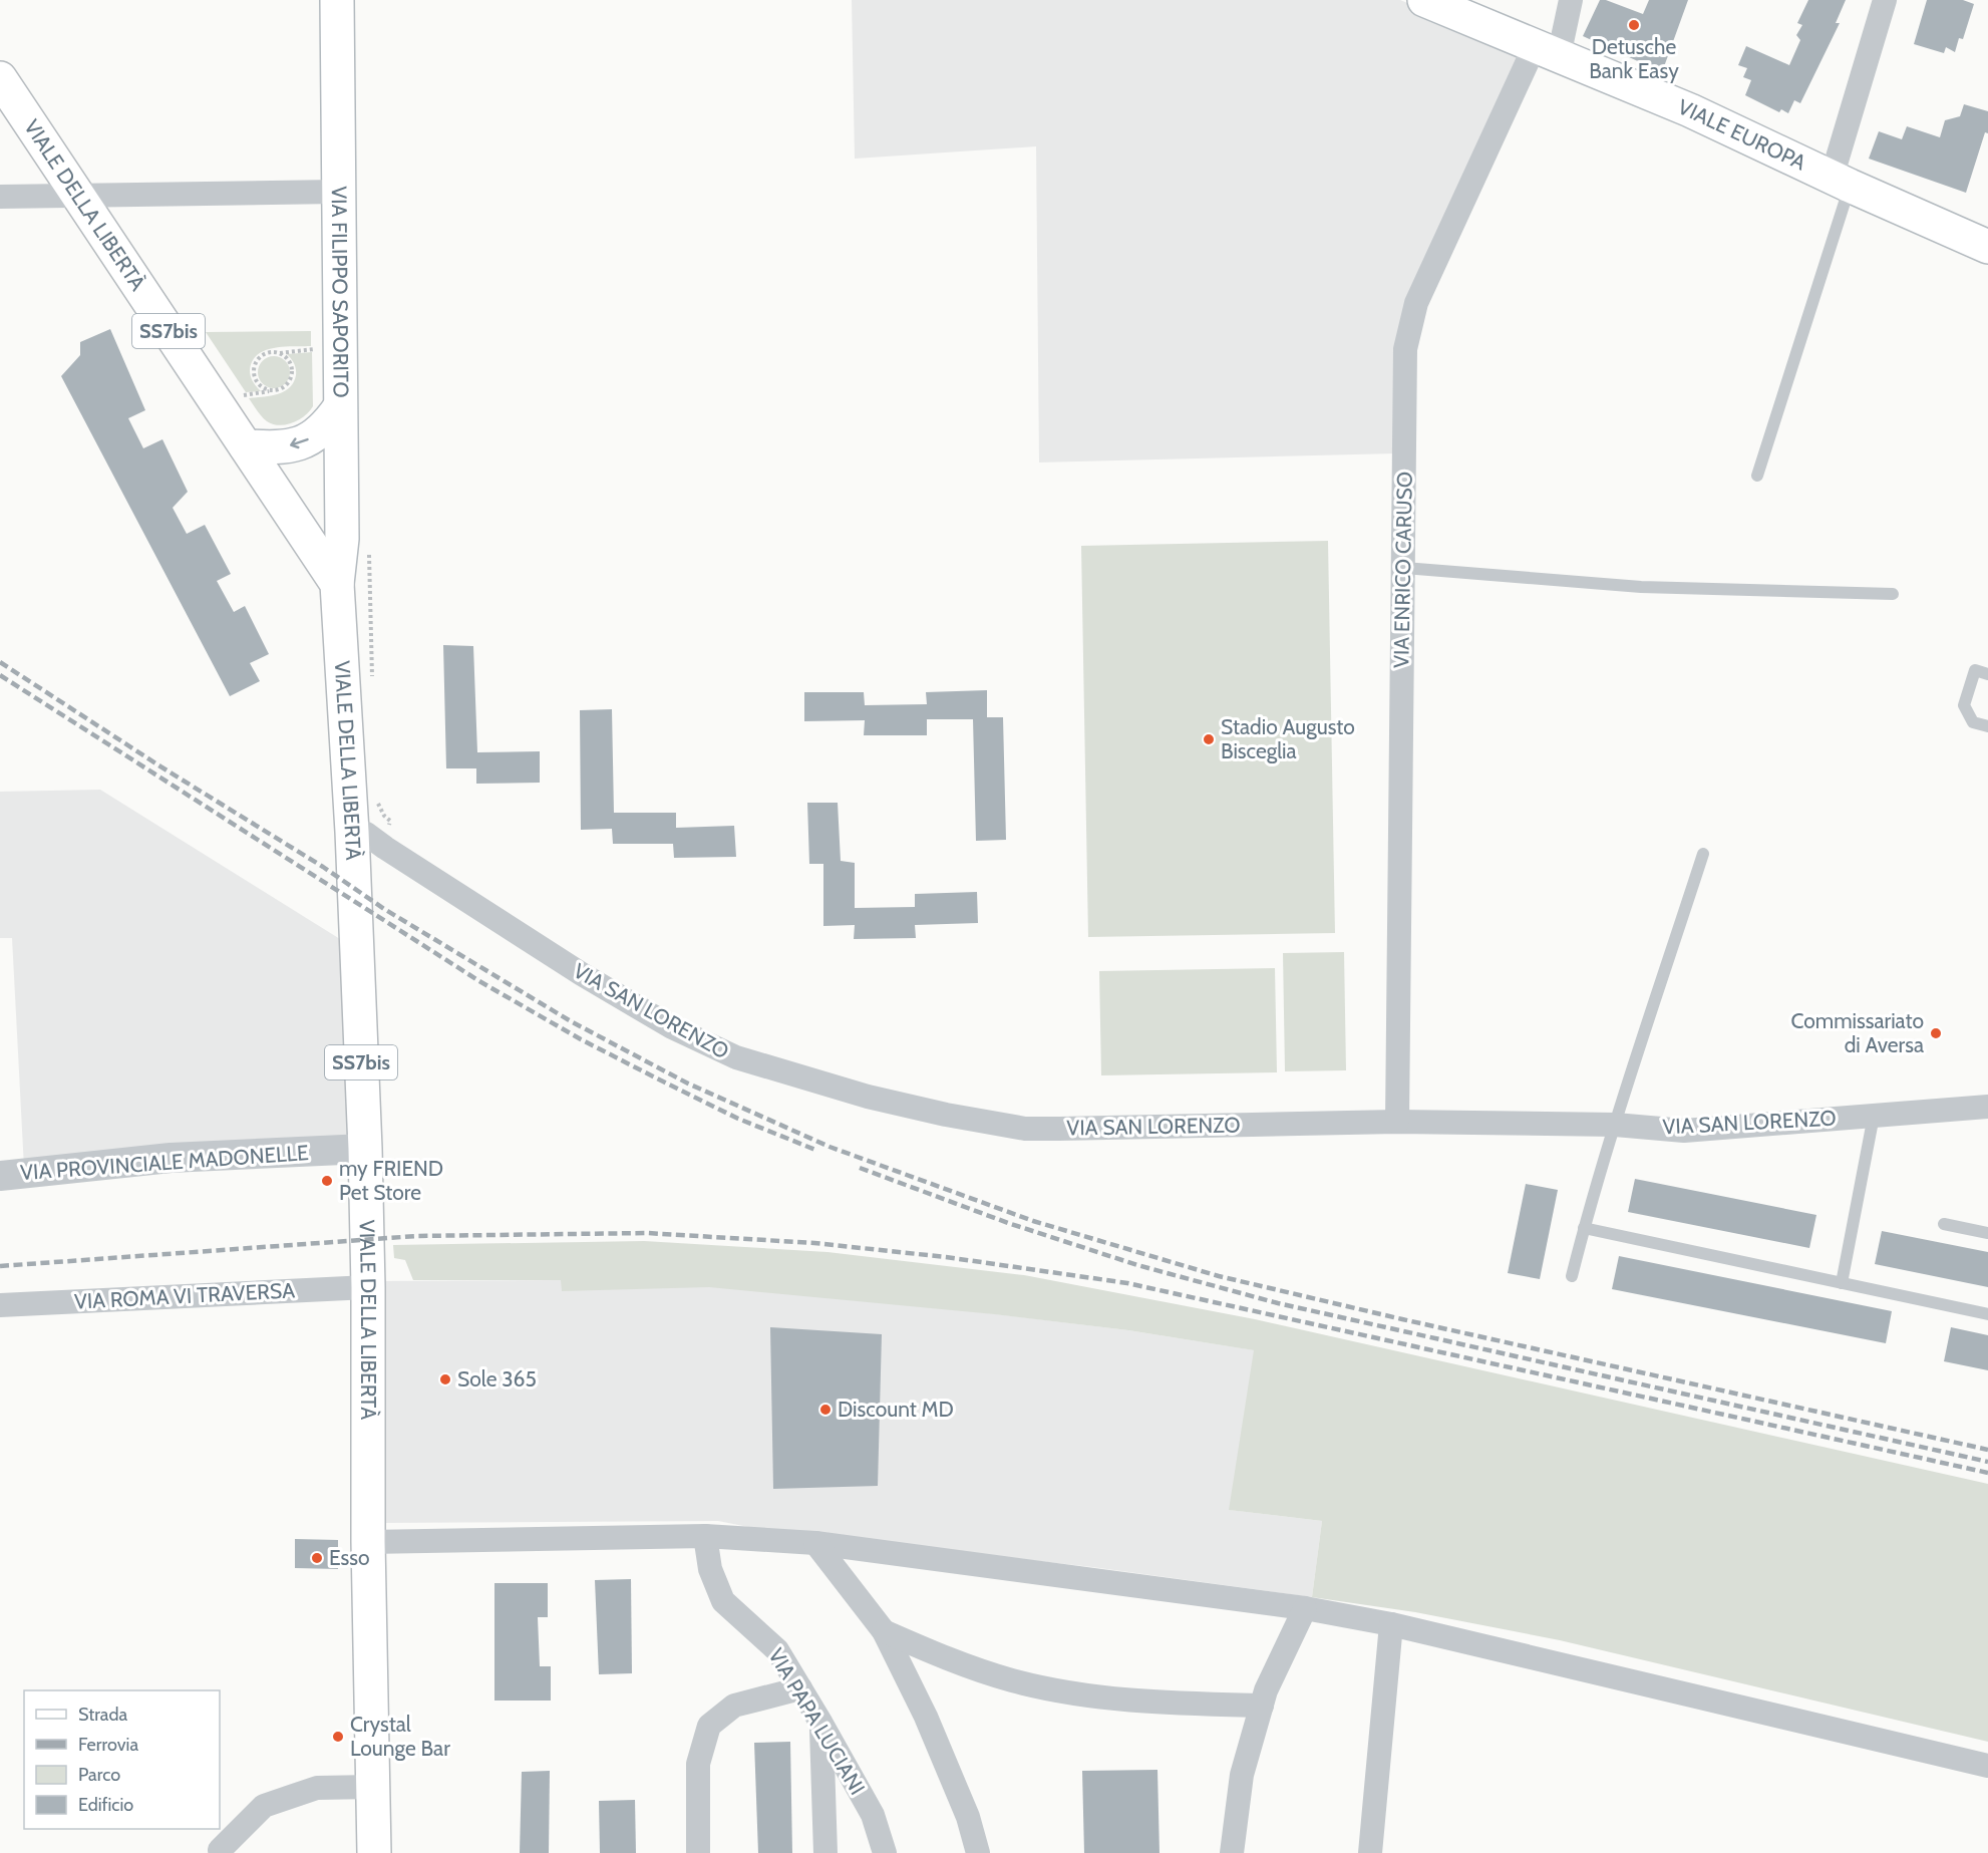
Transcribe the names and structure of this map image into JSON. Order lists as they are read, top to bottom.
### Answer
{
  "streets": {
    "main road": [
      "VIALE EUROPA",
      "VIALE DELLA LIBERTÀ",
      "VIA FILIPPO SAPORITO",
      "SS7bis"
    ],
    "street": [
      "VIA ENRICO CARUSO",
      "VIA SAN LORENZO",
      "VIA PROVINCIALE MADONELLE",
      "VIA ROMA VI TRAVERSA",
      "VIA PAPA LUCIANI"
    ]
  },
  "crossings": [
    ["VIALE EUROPA", "VIA ENRICO CARUSO"],
    ["VIALE DELLA LIBERTÀ", "VIA FILIPPO SAPORITO"],
    ["VIALE DELLA LIBERTÀ", "SS7bis"],
    ["VIALE DELLA LIBERTÀ", "VIA SAN LORENZO"],
    ["VIALE DELLA LIBERTÀ", "VIA PROVINCIALE MADONELLE"],
    ["VIALE DELLA LIBERTÀ", "VIA ROMA VI TRAVERSA"],
    ["VIA ENRICO CARUSO", "VIA SAN LORENZO"]
  ],
  "places": [
    "Detusche Bank Easy",
    "Stadio Augusto Bisceglia",
    "Commissariato di Aversa",
    "my FRIEND Pet Store",
    "Sole 365",
    "Discount MD",
    "Esso",
    "Crystal Lounge Bar"
  ],
  "legend": [
    "Strada",
    "Ferrovia",
    "Parco",
    "Edificio"
  ]
}
